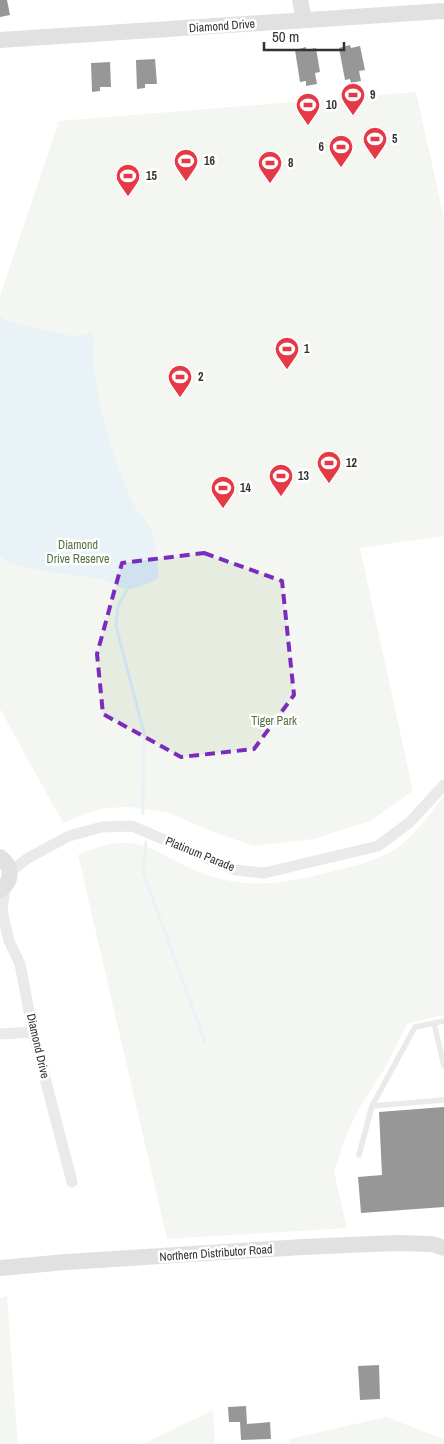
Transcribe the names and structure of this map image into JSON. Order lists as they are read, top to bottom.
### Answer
{
  "streets": {
    "street": ["Diamond Drive", "Platinum Parade", "Northern Distributor Road"]
  },
  "crossings": [
    ["Diamond Drive", "Platinum Parade"]
  ],
  "parks": ["Diamond Drive Reserve", "Tiger Park"],
  "places": {
    "sports": [
      "9",
      "10",
      "5",
      "6",
      "16",
      "8",
      "15",
      "1",
      "2",
      "12",
      "13",
      "14"
    ]
  },
  "scale_bar": "50 m"
}
